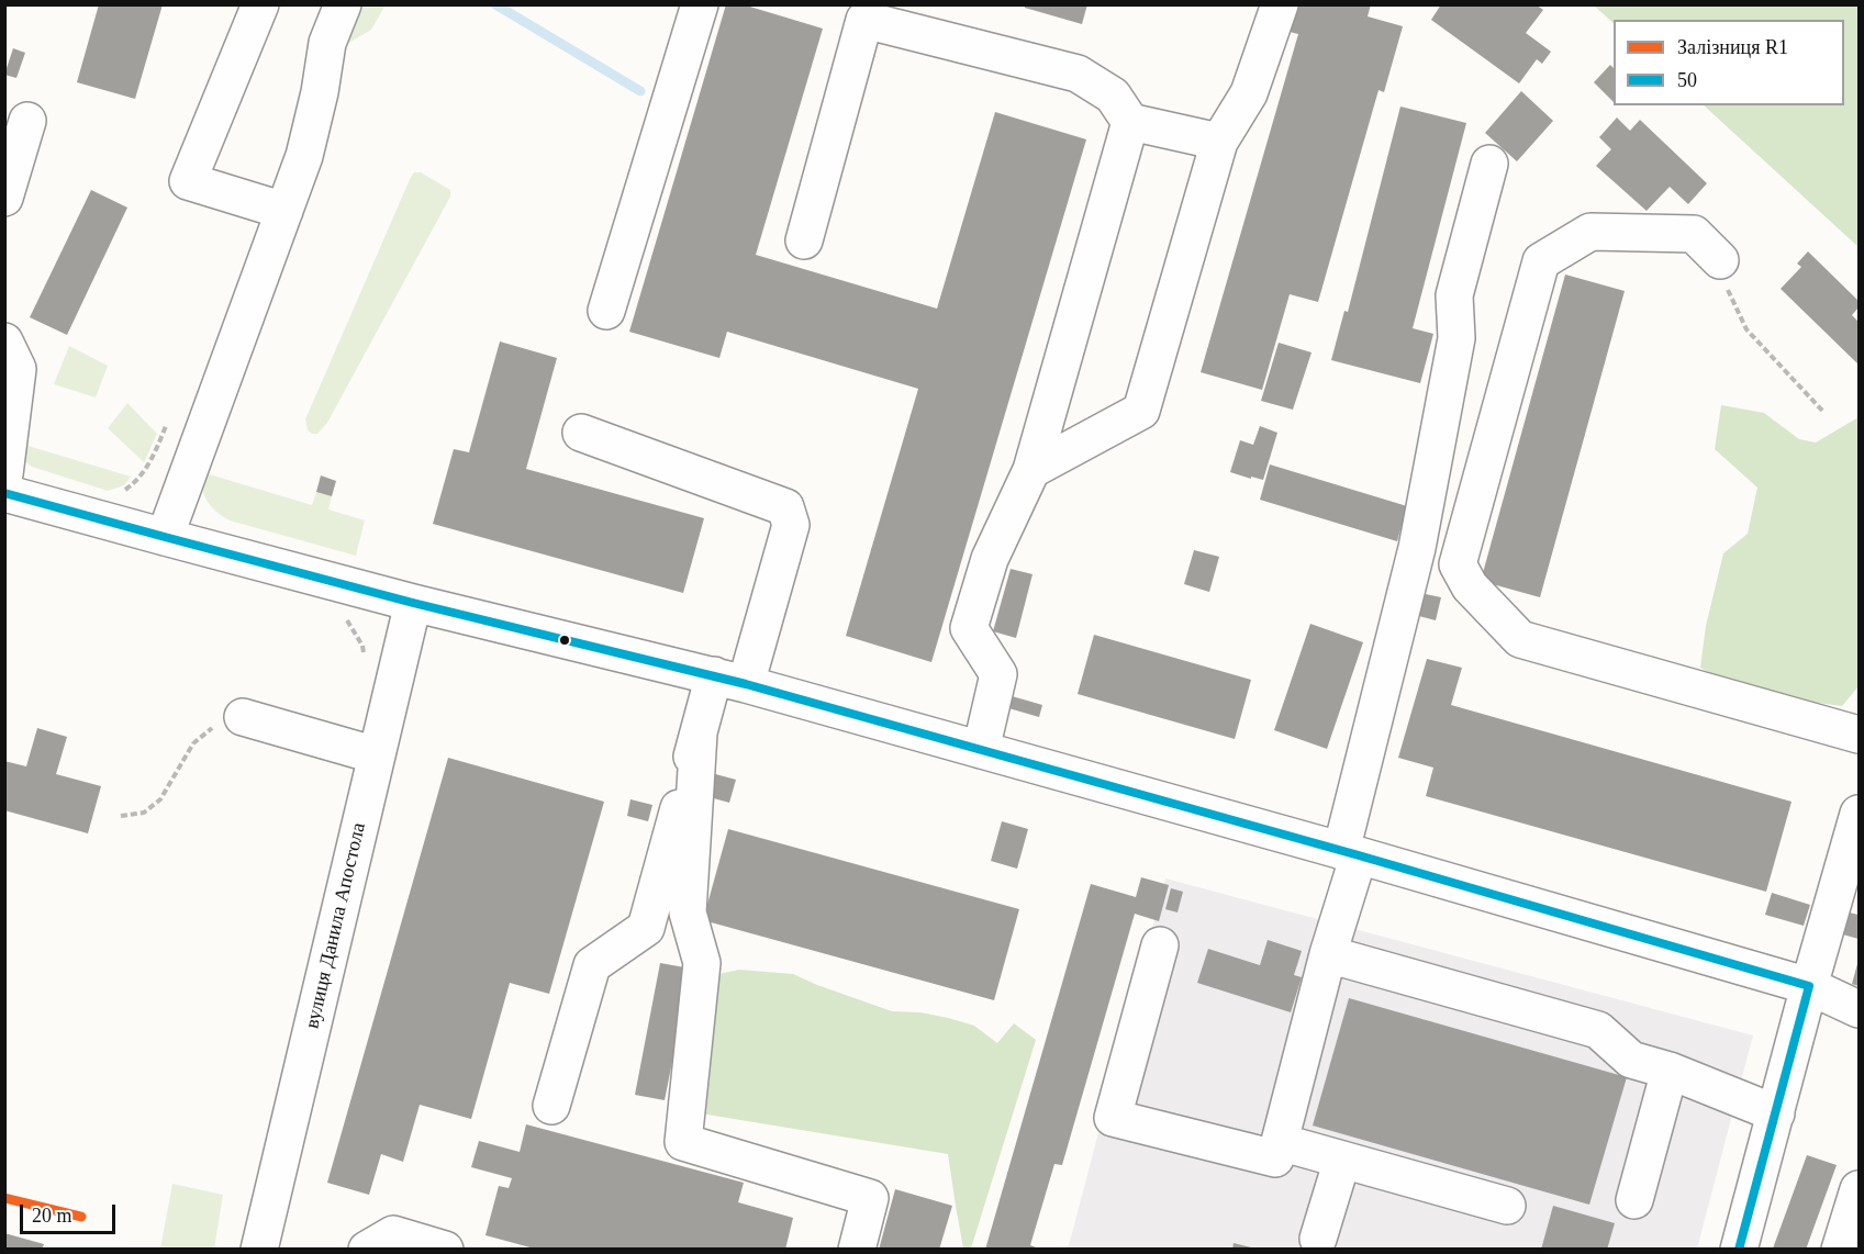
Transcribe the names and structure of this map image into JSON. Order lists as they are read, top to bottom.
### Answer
{
  "streets": {
    "street": ["вулиця Данила Апостола"]
  },
  "lines": ["transit line 50", "rail line R1"],
  "legend": ["Залізниця R1", "50"],
  "scale_bar": "20 m"
}
